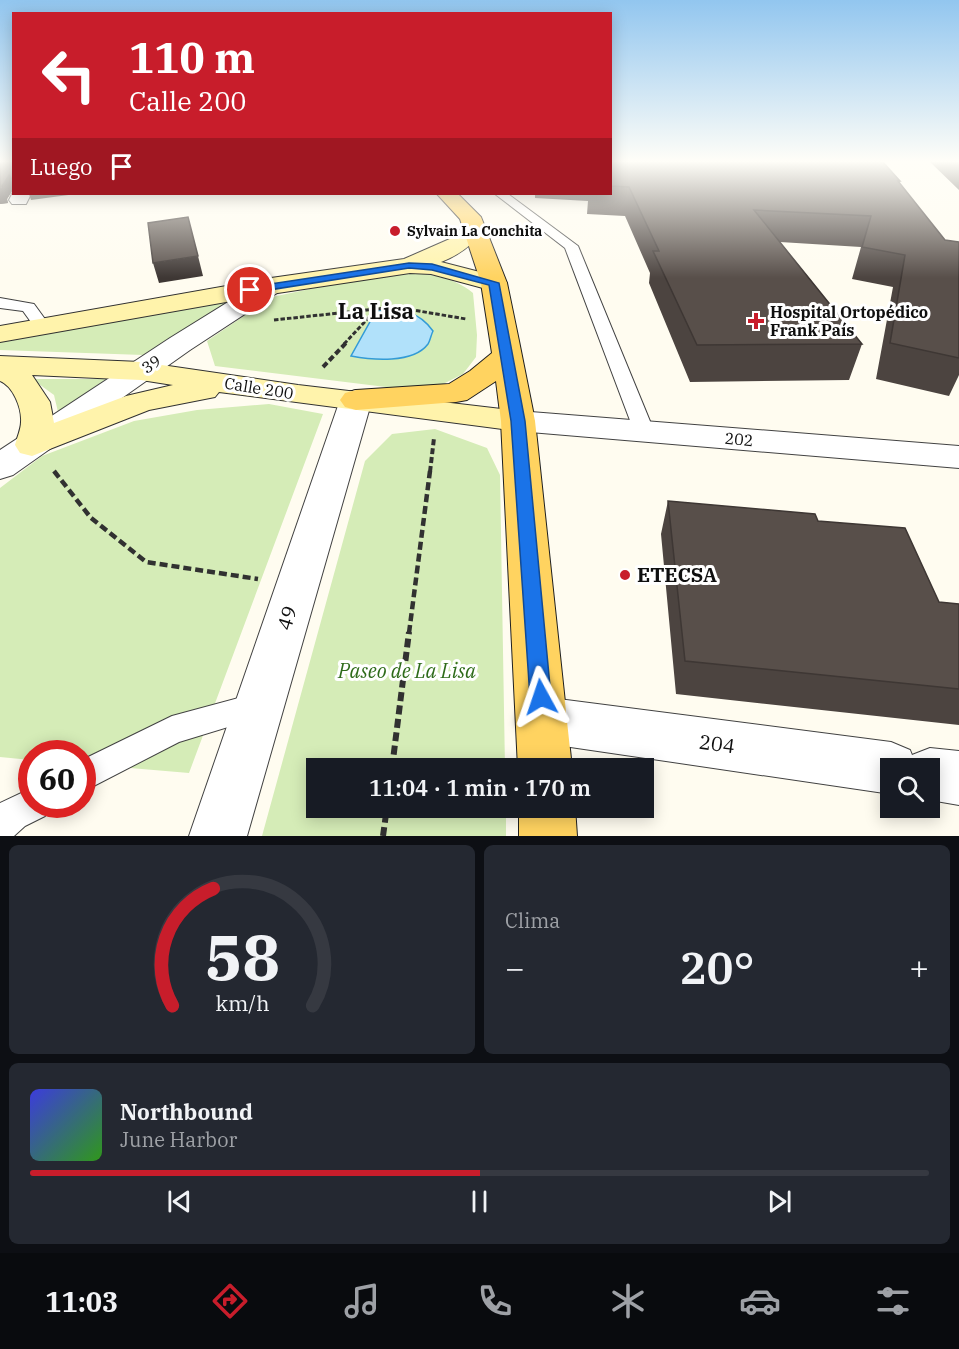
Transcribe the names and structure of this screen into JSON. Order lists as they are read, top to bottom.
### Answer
{
  "streets": {
    "main road": ["Calle 200"],
    "street": [
      "39",
      "202",
      "49",
      "204"
    ]
  },
  "crossings": [
    ["39", "Calle 200"],
    ["Calle 200", "202"],
    ["Calle 200", "49"]
  ],
  "districts": ["La Lisa"],
  "parks": ["Paseo de La Lisa"],
  "places": {
    "other": ["Sylvain La Conchita", "ETECSA"],
    "health": ["Hospital Ortopédico Frank País"]
  },
  "page": {
    "turn": ["110 m", "Calle 200"],
    "then": "Luego",
    "limit": "60",
    "trip": "11:04 · 1 min · 170 m",
    "tile": "Clima",
    "heat": ["−", "20°", "+"],
    "song": ["Northbound", "June Harbor"],
    "tabs": "11:03",
    "gauge": ["58", "km/h"]
  }
}
